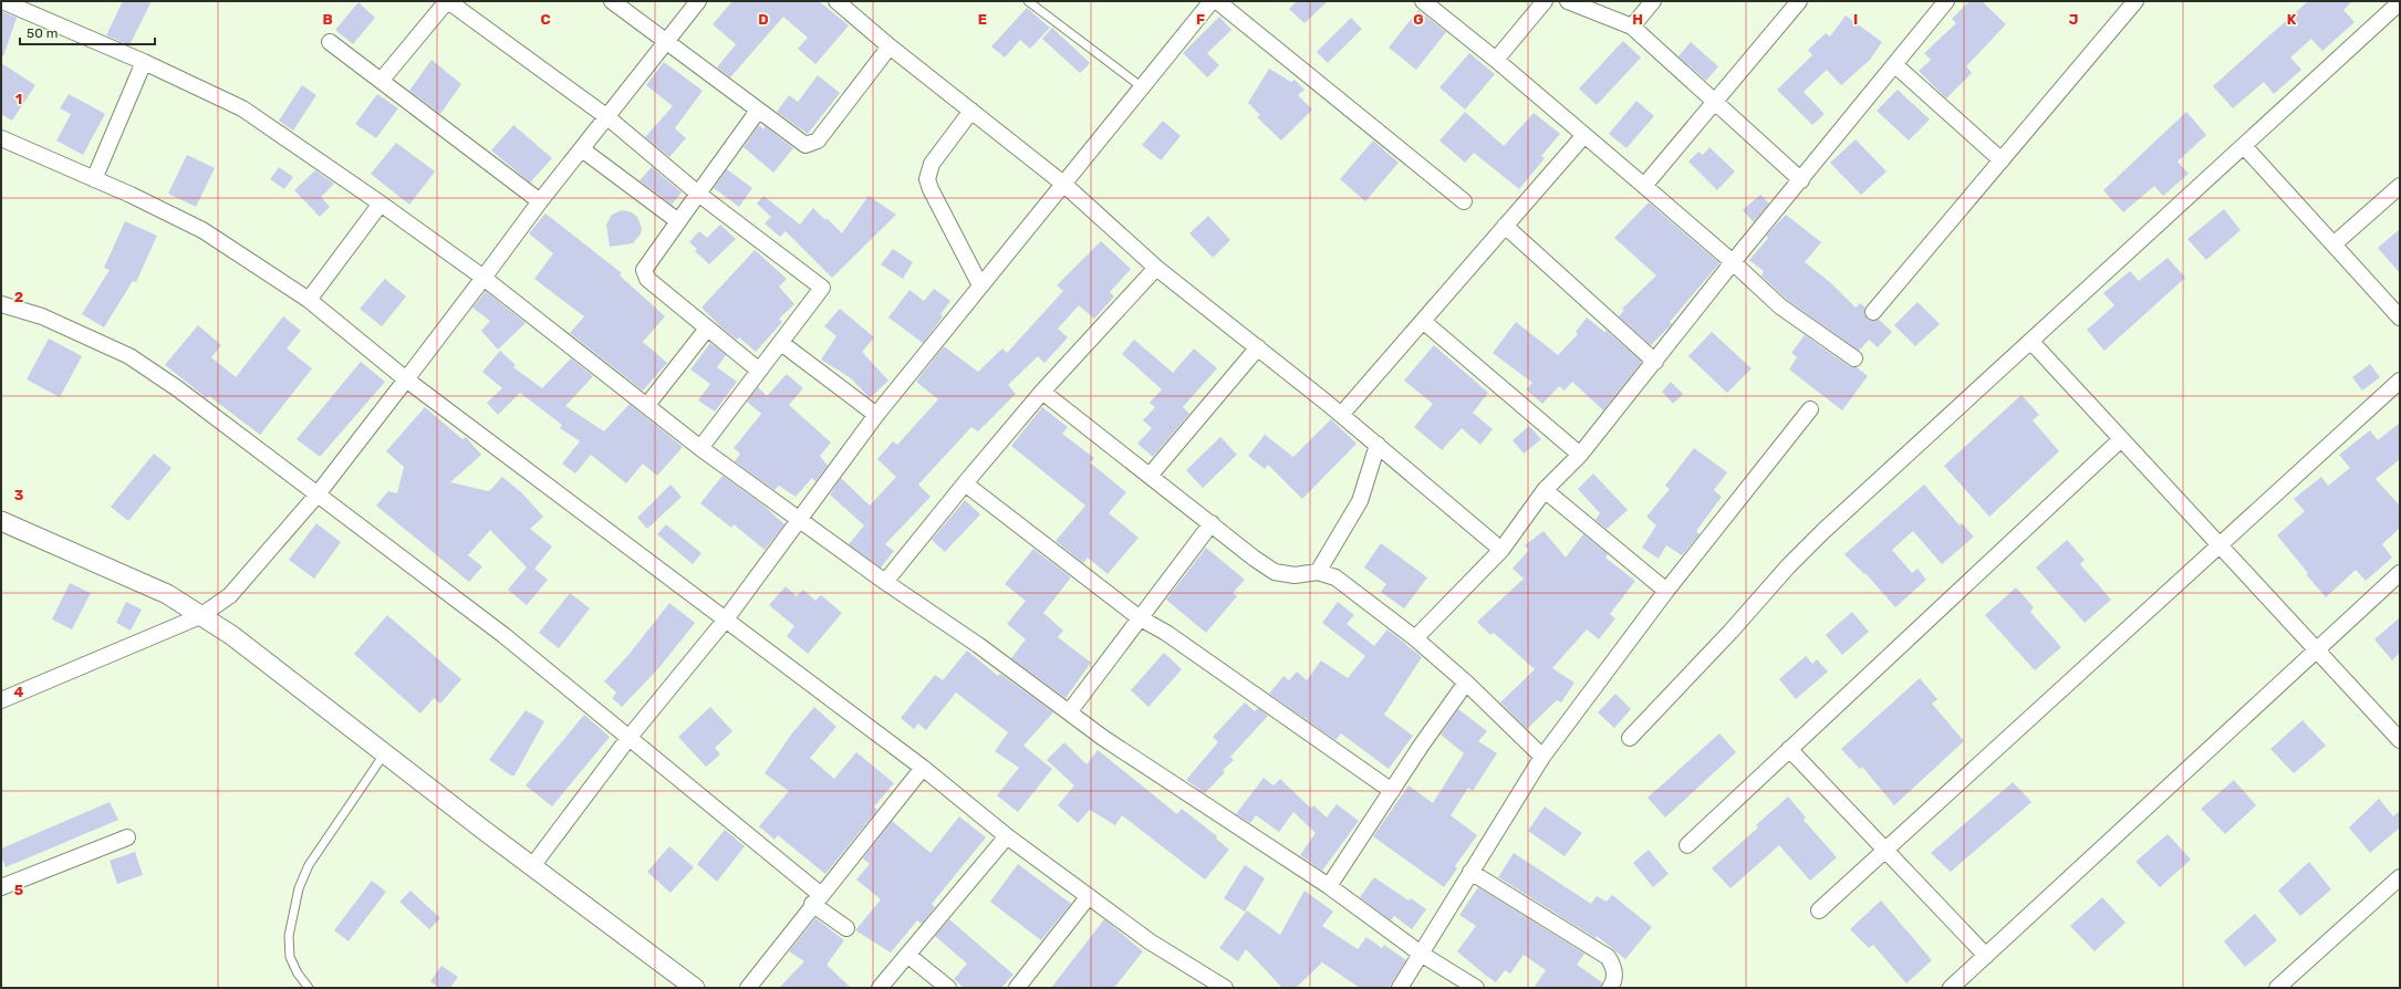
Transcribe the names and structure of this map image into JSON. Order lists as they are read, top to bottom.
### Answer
{
  "scale_bar": "50 m",
  "grid": {
    "columns": [
      "B",
      "C",
      "D",
      "E",
      "F",
      "G",
      "H",
      "I",
      "J",
      "K"
    ],
    "rows": [
      "1",
      "2",
      "3",
      "4",
      "5"
    ]
  }
}
